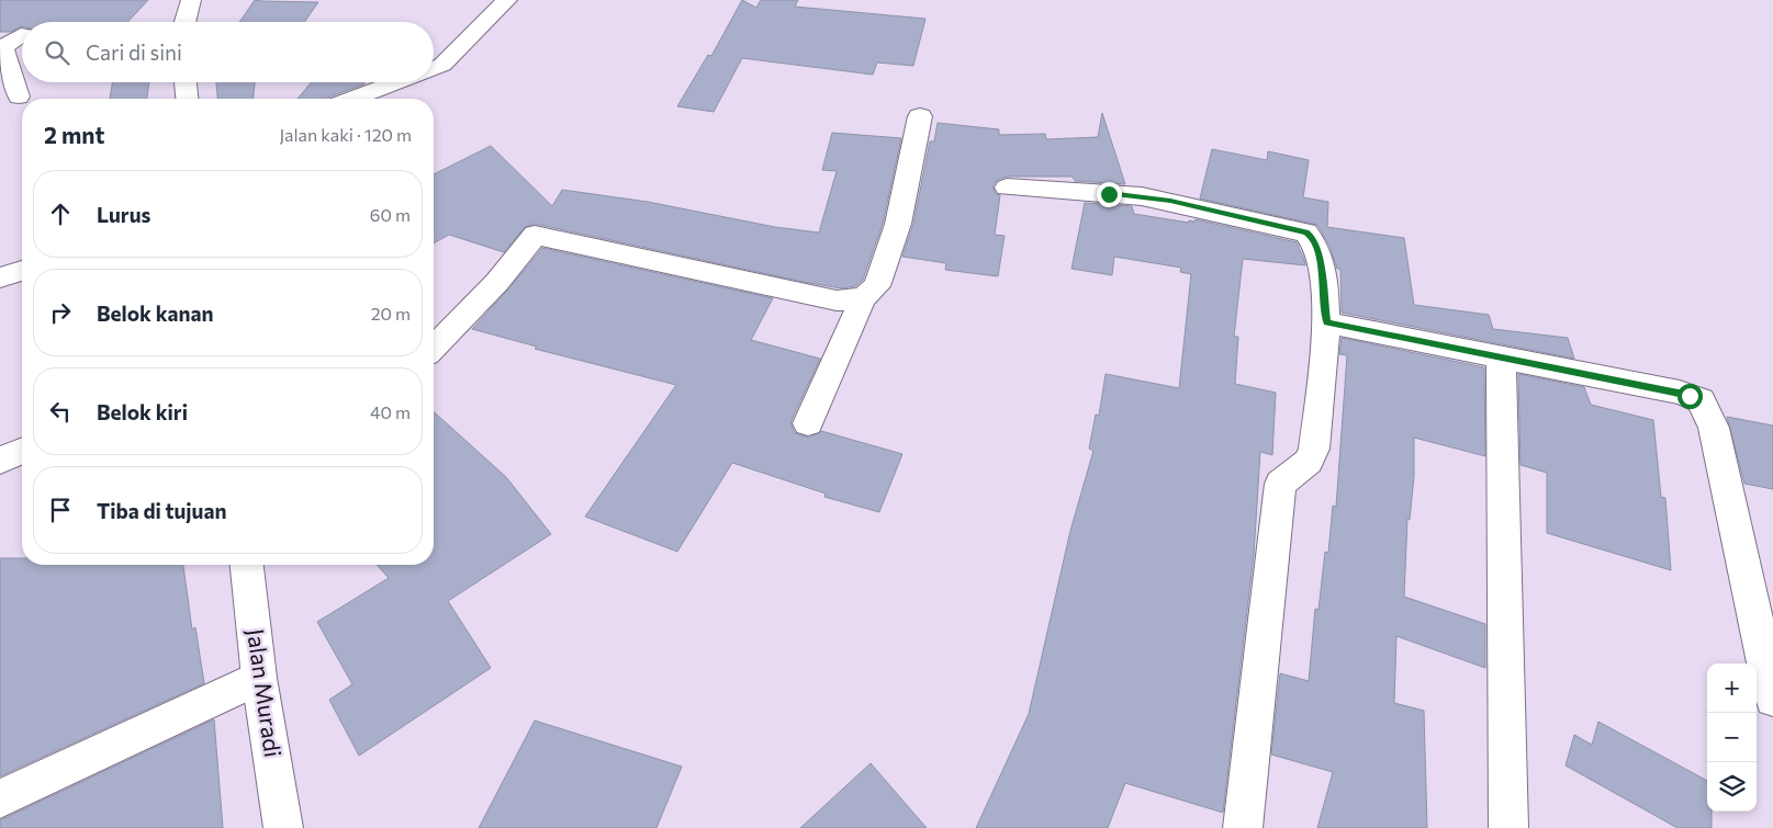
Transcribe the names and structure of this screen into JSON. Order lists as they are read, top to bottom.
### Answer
{
  "streets": {
    "main road": ["Jalan Muradi"]
  },
  "page": {
    "search": "Cari di sini",
    "heading": ["2 mnt", "Jalan kaki · 120 m"],
    "list": [
      ["Lurus", "60 m"],
      ["Belok kanan", "20 m"],
      ["Belok kiri", "40 m"],
      "Tiba di tujuan"
    ],
    "map_buttons": ["+", "−"]
  }
}
